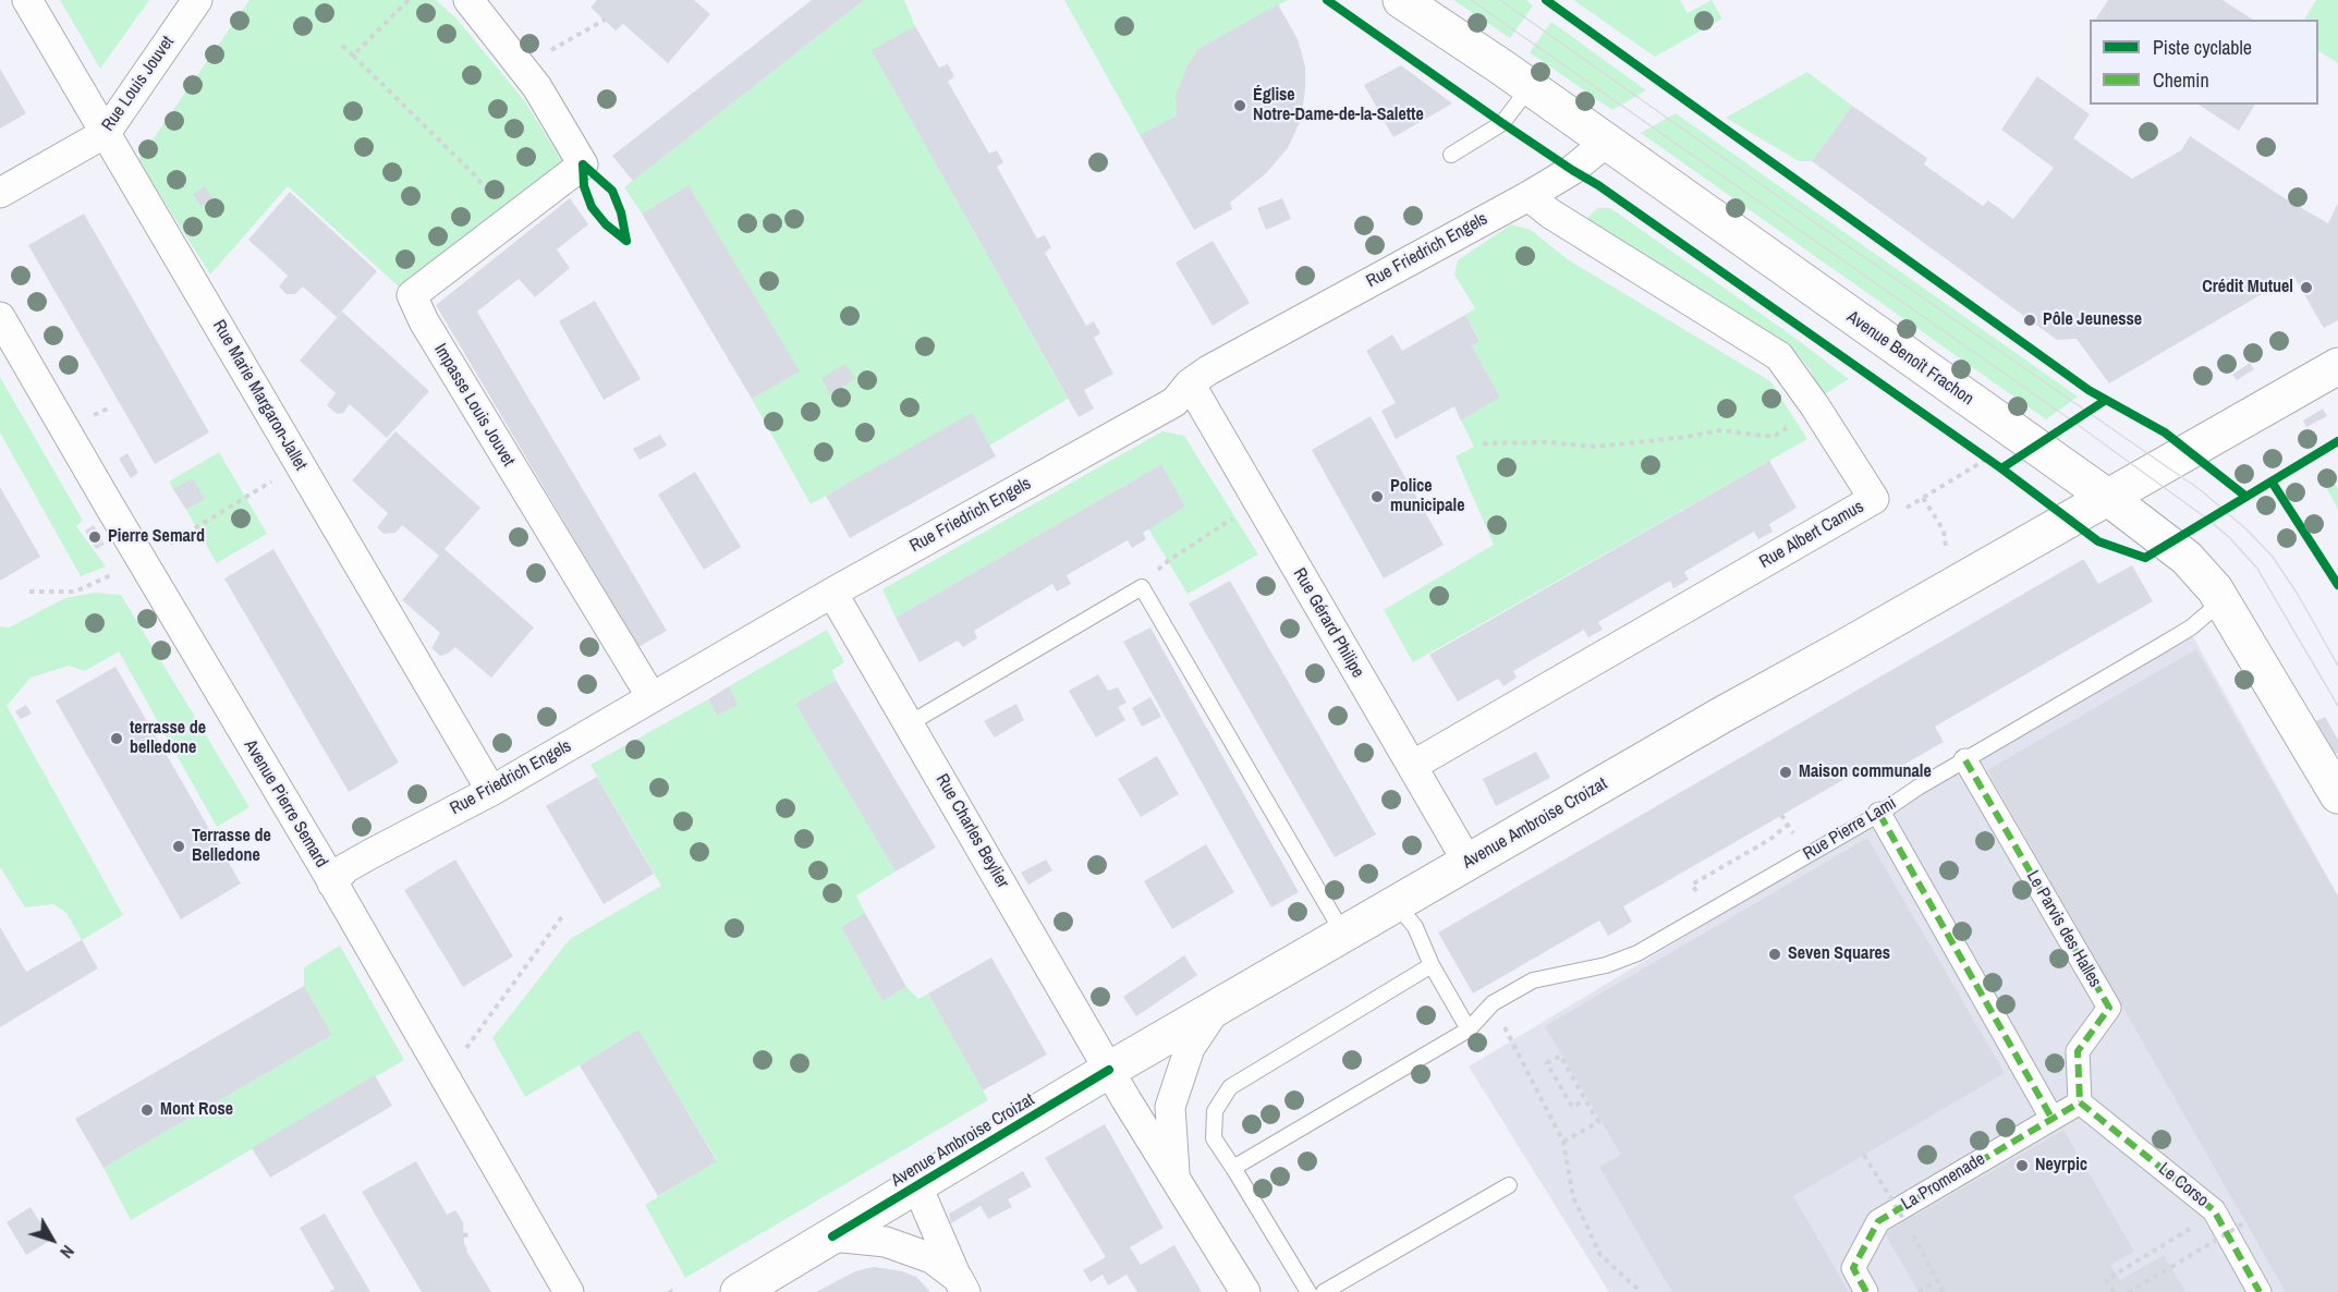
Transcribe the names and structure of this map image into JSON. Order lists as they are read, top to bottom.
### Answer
{
  "streets": {
    "street": [
      "Rue Louis Jouvet",
      "Rue Friedrich Engels",
      "Avenue Benoît Frachon",
      "Rue Marie Margaron-Jallet",
      "Impasse Louis Jouvet",
      "Rue Albert Camus",
      "Rue Gérard Philipe",
      "Avenue Pierre Semard",
      "Avenue Ambroise Croizat",
      "Rue Charles Beylier",
      "Le Parvis des Halles",
      "La Promenade",
      "Le Corso"
    ],
    "lane": ["Rue Pierre Lami"]
  },
  "crossings": [
    ["Rue Louis Jouvet", "Rue Marie Margaron-Jallet"],
    ["Rue Friedrich Engels", "Avenue Benoît Frachon"],
    ["Rue Friedrich Engels", "Rue Marie Margaron-Jallet"],
    ["Rue Friedrich Engels", "Impasse Louis Jouvet"],
    ["Rue Friedrich Engels", "Rue Albert Camus"],
    ["Rue Friedrich Engels", "Rue Gérard Philipe"],
    ["Rue Friedrich Engels", "Avenue Pierre Semard"],
    ["Rue Friedrich Engels", "Rue Charles Beylier"],
    ["Avenue Benoît Frachon", "Avenue Ambroise Croizat"],
    ["Avenue Benoît Frachon", "Rue Pierre Lami"],
    ["Rue Albert Camus", "Rue Gérard Philipe"],
    ["Rue Gérard Philipe", "Avenue Ambroise Croizat"],
    ["Avenue Ambroise Croizat", "Rue Charles Beylier"],
    ["Rue Pierre Lami", "Le Parvis des Halles"],
    ["Le Parvis des Halles", "La Promenade"],
    ["Le Parvis des Halles", "Le Corso"],
    ["La Promenade", "Le Corso"]
  ],
  "places": [
    "Église Notre-Dame-de-la-Salette",
    "Crédit Mutuel",
    "Pôle Jeunesse",
    "Police municipale",
    "Pierre Semard",
    "terrasse de belledone",
    "Maison communale",
    "Terrasse de Belledone",
    "Seven Squares",
    "Mont Rose",
    "Neyrpic"
  ],
  "legend": ["Piste cyclable", "Chemin"],
  "north": "bottom right"
}
